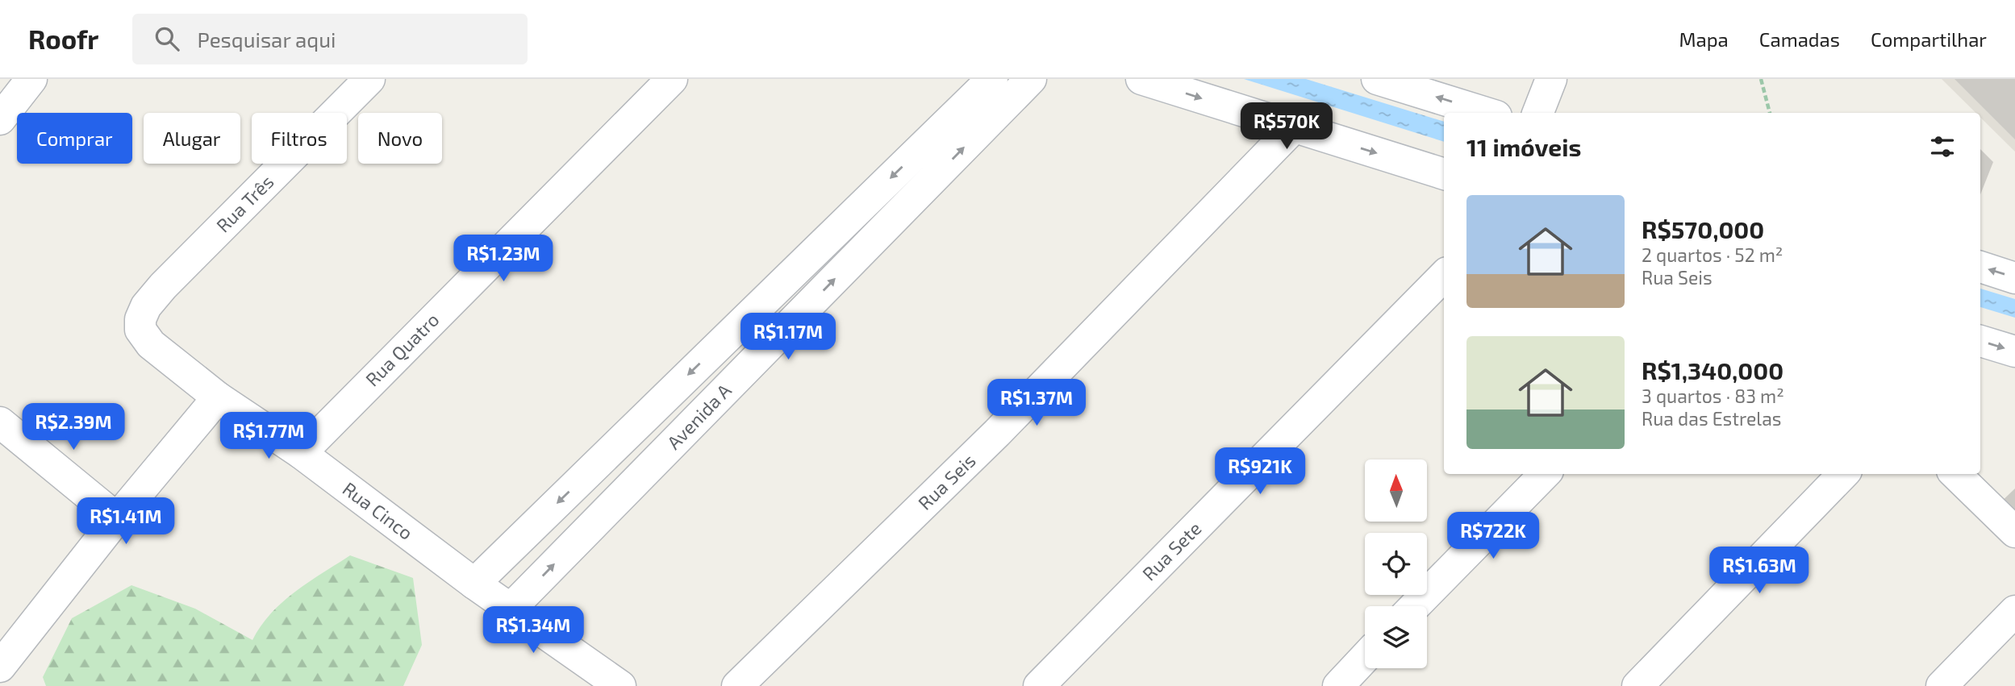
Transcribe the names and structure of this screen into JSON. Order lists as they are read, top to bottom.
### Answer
{
  "streets": {
    "street": [
      "Rua Três",
      "Rua Quatro",
      "Avenida A",
      "Rua Seis",
      "Rua Cinco",
      "Rua Sete"
    ]
  },
  "crossings": [
    ["Rua Três", "Rua Cinco"],
    ["Rua Quatro", "Rua Cinco"],
    ["Avenida A", "Rua Cinco"]
  ],
  "north": "top",
  "page": {
    "header": "Roofr",
    "search": "Pesquisar aqui",
    "nav": ["Mapa", "Camadas", "Compartilhar"],
    "price": [
      "R$570K",
      "R$1.23M",
      "R$1.17M",
      "R$1.37M",
      "R$2.39M",
      "R$1.77M",
      "R$921K",
      "R$1.41M",
      "R$722K",
      "R$1.63M",
      "R$1.34M"
    ],
    "chip": [
      "Comprar",
      "Alugar",
      "Filtros",
      "Novo"
    ],
    "heading": "11 imóveis",
    "list": [
      {
        "name": "R$570,000",
        "note": "2 quartos · 52 m² · Rua Seis"
      },
      {
        "name": "R$1,340,000",
        "note": "3 quartos · 83 m² · Rua das Estrelas"
      }
    ]
  }
}
